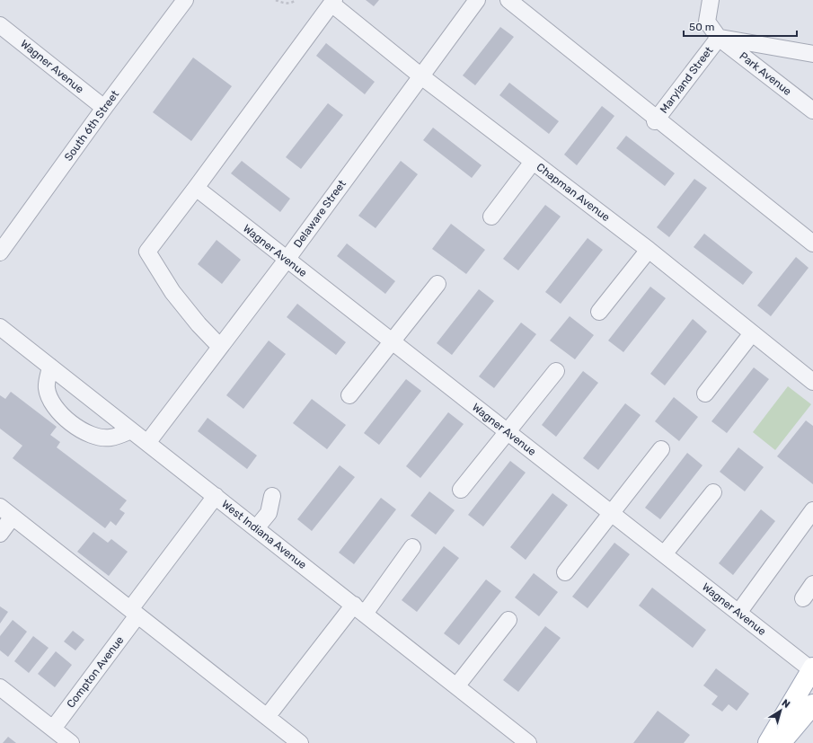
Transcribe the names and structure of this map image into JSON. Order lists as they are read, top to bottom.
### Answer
{
  "streets": {
    "street": [
      "Wagner Avenue",
      "Park Avenue",
      "Maryland Street",
      "South 6th Street",
      "Chapman Avenue",
      "Delaware Street",
      "West Indiana Avenue",
      "Compton Avenue"
    ]
  },
  "crossings": [
    ["Wagner Avenue", "South 6th Street"],
    ["Wagner Avenue", "Delaware Street"],
    ["Park Avenue", "Maryland Street"],
    ["Chapman Avenue", "Delaware Street"],
    ["Delaware Street", "West Indiana Avenue"],
    ["West Indiana Avenue", "Compton Avenue"]
  ],
  "scale_bar": "50 m",
  "north": "top right"
}
